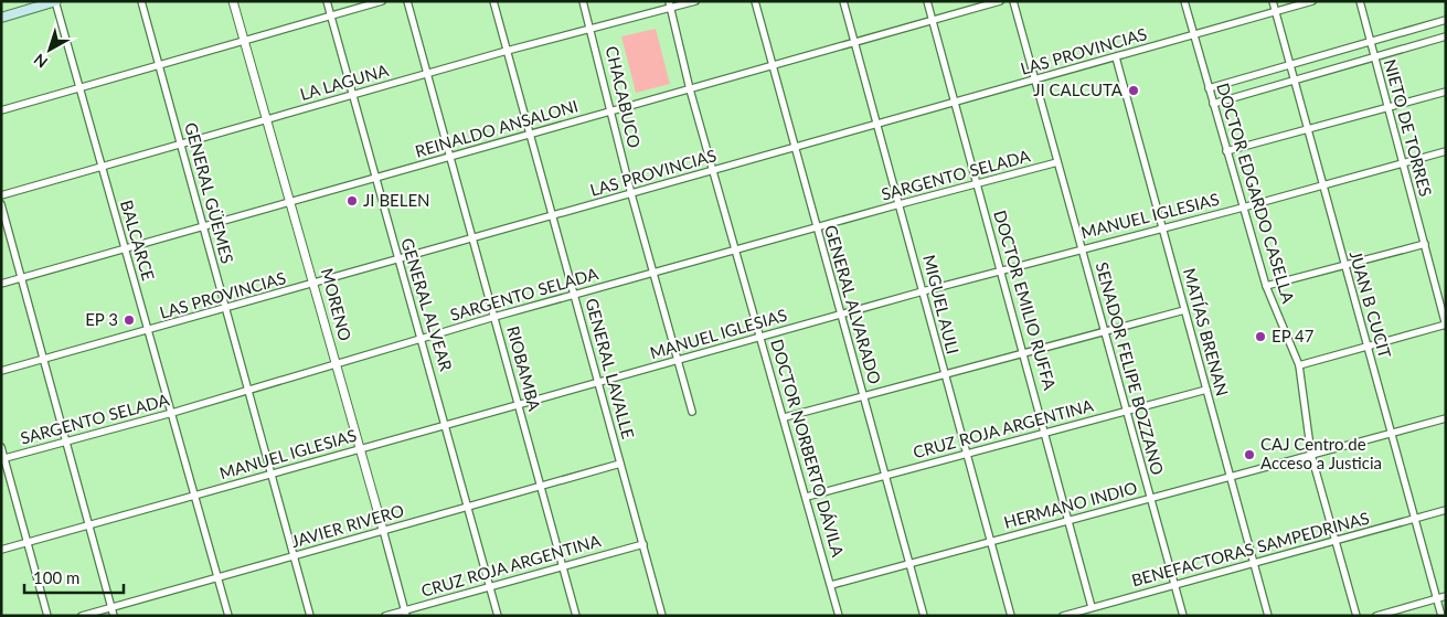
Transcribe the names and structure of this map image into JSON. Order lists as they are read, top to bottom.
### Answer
{
  "streets": {
    "street": [
      "LAS PROVINCIAS",
      "LA LAGUNA",
      "CHACABUCO",
      "NIETO DE TORRES",
      "REINALDO ANSALONI",
      "SARGENTO SELADA",
      "GENERAL GÜEMES",
      "DOCTOR EDGARDO CASELLA",
      "MANUEL IGLESIAS",
      "BALCARCE",
      "DOCTOR EMILIO RUFFA",
      "MORENO",
      "GENERAL ALVEAR",
      "GENERAL ALVARADO",
      "MIGUEL AULI",
      "JUAN B CUCIT",
      "MATÍAS BRENAN",
      "RIOBAMBA",
      "GENERAL LAVALLE",
      "SENADOR FELIPE BOZZANO",
      "CRUZ ROJA ARGENTINA",
      "DOCTOR NORBERTO DÁVILA",
      "HERMANO INDIO",
      "JAVIER RIVERO",
      "BENEFACTORAS SAMPEDRINAS"
    ]
  },
  "crossings": [
    ["LAS PROVINCIAS", "CHACABUCO"],
    ["LAS PROVINCIAS", "GENERAL GÜEMES"],
    ["LAS PROVINCIAS", "DOCTOR EDGARDO CASELLA"],
    ["LAS PROVINCIAS", "BALCARCE"],
    ["LAS PROVINCIAS", "DOCTOR EMILIO RUFFA"],
    ["LAS PROVINCIAS", "MORENO"],
    ["LAS PROVINCIAS", "GENERAL ALVEAR"],
    ["LAS PROVINCIAS", "GENERAL ALVARADO"],
    ["LAS PROVINCIAS", "MIGUEL AULI"],
    ["LAS PROVINCIAS", "JUAN B CUCIT"],
    ["LAS PROVINCIAS", "MATÍAS BRENAN"],
    ["LAS PROVINCIAS", "RIOBAMBA"],
    ["LAS PROVINCIAS", "GENERAL LAVALLE"],
    ["LAS PROVINCIAS", "SENADOR FELIPE BOZZANO"],
    ["LAS PROVINCIAS", "DOCTOR NORBERTO DÁVILA"],
    ["LA LAGUNA", "CHACABUCO"],
    ["LA LAGUNA", "GENERAL GÜEMES"],
    ["LA LAGUNA", "BALCARCE"],
    ["LA LAGUNA", "MORENO"],
    ["LA LAGUNA", "GENERAL ALVEAR"],
    ["LA LAGUNA", "RIOBAMBA"],
    ["LA LAGUNA", "GENERAL LAVALLE"],
    ["LA LAGUNA", "DOCTOR NORBERTO DÁVILA"],
    ["CHACABUCO", "REINALDO ANSALONI"],
    ["CHACABUCO", "SARGENTO SELADA"],
    ["CHACABUCO", "MANUEL IGLESIAS"],
    ["NIETO DE TORRES", "MANUEL IGLESIAS"],
    ["REINALDO ANSALONI", "GENERAL GÜEMES"],
    ["REINALDO ANSALONI", "BALCARCE"],
    ["REINALDO ANSALONI", "DOCTOR EMILIO RUFFA"],
    ["REINALDO ANSALONI", "MORENO"],
    ["REINALDO ANSALONI", "GENERAL ALVEAR"],
    ["REINALDO ANSALONI", "GENERAL ALVARADO"],
    ["REINALDO ANSALONI", "MIGUEL AULI"],
    ["REINALDO ANSALONI", "RIOBAMBA"],
    ["REINALDO ANSALONI", "GENERAL LAVALLE"],
    ["REINALDO ANSALONI", "DOCTOR NORBERTO DÁVILA"],
    ["SARGENTO SELADA", "GENERAL GÜEMES"],
    ["SARGENTO SELADA", "BALCARCE"],
    ["SARGENTO SELADA", "DOCTOR EMILIO RUFFA"],
    ["SARGENTO SELADA", "MORENO"],
    ["SARGENTO SELADA", "GENERAL ALVEAR"],
    ["SARGENTO SELADA", "GENERAL ALVARADO"],
    ["SARGENTO SELADA", "MIGUEL AULI"],
    ["SARGENTO SELADA", "RIOBAMBA"],
    ["SARGENTO SELADA", "GENERAL LAVALLE"],
    ["SARGENTO SELADA", "SENADOR FELIPE BOZZANO"],
    ["SARGENTO SELADA", "DOCTOR NORBERTO DÁVILA"],
    ["GENERAL GÜEMES", "MANUEL IGLESIAS"],
    ["GENERAL GÜEMES", "JAVIER RIVERO"],
    ["DOCTOR EDGARDO CASELLA", "MANUEL IGLESIAS"],
    ["DOCTOR EDGARDO CASELLA", "HERMANO INDIO"],
    ["DOCTOR EDGARDO CASELLA", "BENEFACTORAS SAMPEDRINAS"],
    ["MANUEL IGLESIAS", "BALCARCE"],
    ["MANUEL IGLESIAS", "DOCTOR EMILIO RUFFA"],
    ["MANUEL IGLESIAS", "MORENO"],
    ["MANUEL IGLESIAS", "GENERAL ALVEAR"],
    ["MANUEL IGLESIAS", "GENERAL ALVARADO"],
    ["MANUEL IGLESIAS", "MIGUEL AULI"],
    ["MANUEL IGLESIAS", "JUAN B CUCIT"],
    ["MANUEL IGLESIAS", "MATÍAS BRENAN"],
    ["MANUEL IGLESIAS", "RIOBAMBA"],
    ["MANUEL IGLESIAS", "GENERAL LAVALLE"],
    ["MANUEL IGLESIAS", "SENADOR FELIPE BOZZANO"],
    ["MANUEL IGLESIAS", "DOCTOR NORBERTO DÁVILA"],
    ["BALCARCE", "JAVIER RIVERO"],
    ["DOCTOR EMILIO RUFFA", "CRUZ ROJA ARGENTINA"],
    ["DOCTOR EMILIO RUFFA", "HERMANO INDIO"],
    ["DOCTOR EMILIO RUFFA", "BENEFACTORAS SAMPEDRINAS"],
    ["MORENO", "CRUZ ROJA ARGENTINA"],
    ["MORENO", "JAVIER RIVERO"],
    ["GENERAL ALVEAR", "CRUZ ROJA ARGENTINA"],
    ["GENERAL ALVEAR", "JAVIER RIVERO"],
    ["GENERAL ALVARADO", "CRUZ ROJA ARGENTINA"],
    ["GENERAL ALVARADO", "HERMANO INDIO"],
    ["MIGUEL AULI", "CRUZ ROJA ARGENTINA"],
    ["MIGUEL AULI", "HERMANO INDIO"],
    ["JUAN B CUCIT", "HERMANO INDIO"],
    ["JUAN B CUCIT", "BENEFACTORAS SAMPEDRINAS"],
    ["MATÍAS BRENAN", "CRUZ ROJA ARGENTINA"],
    ["MATÍAS BRENAN", "HERMANO INDIO"],
    ["MATÍAS BRENAN", "BENEFACTORAS SAMPEDRINAS"],
    ["RIOBAMBA", "CRUZ ROJA ARGENTINA"],
    ["RIOBAMBA", "JAVIER RIVERO"],
    ["GENERAL LAVALLE", "CRUZ ROJA ARGENTINA"],
    ["GENERAL LAVALLE", "JAVIER RIVERO"],
    ["SENADOR FELIPE BOZZANO", "CRUZ ROJA ARGENTINA"],
    ["SENADOR FELIPE BOZZANO", "HERMANO INDIO"],
    ["SENADOR FELIPE BOZZANO", "BENEFACTORAS SAMPEDRINAS"],
    ["CRUZ ROJA ARGENTINA", "DOCTOR NORBERTO DÁVILA"],
    ["DOCTOR NORBERTO DÁVILA", "HERMANO INDIO"]
  ],
  "places": [
    "JI CALCUTA",
    "JI BELEN",
    "EP 3",
    "EP 47",
    "CAJ Centro de Acceso a Justicia"
  ],
  "scale_bar": "100 m",
  "north": "bottom left"
}
